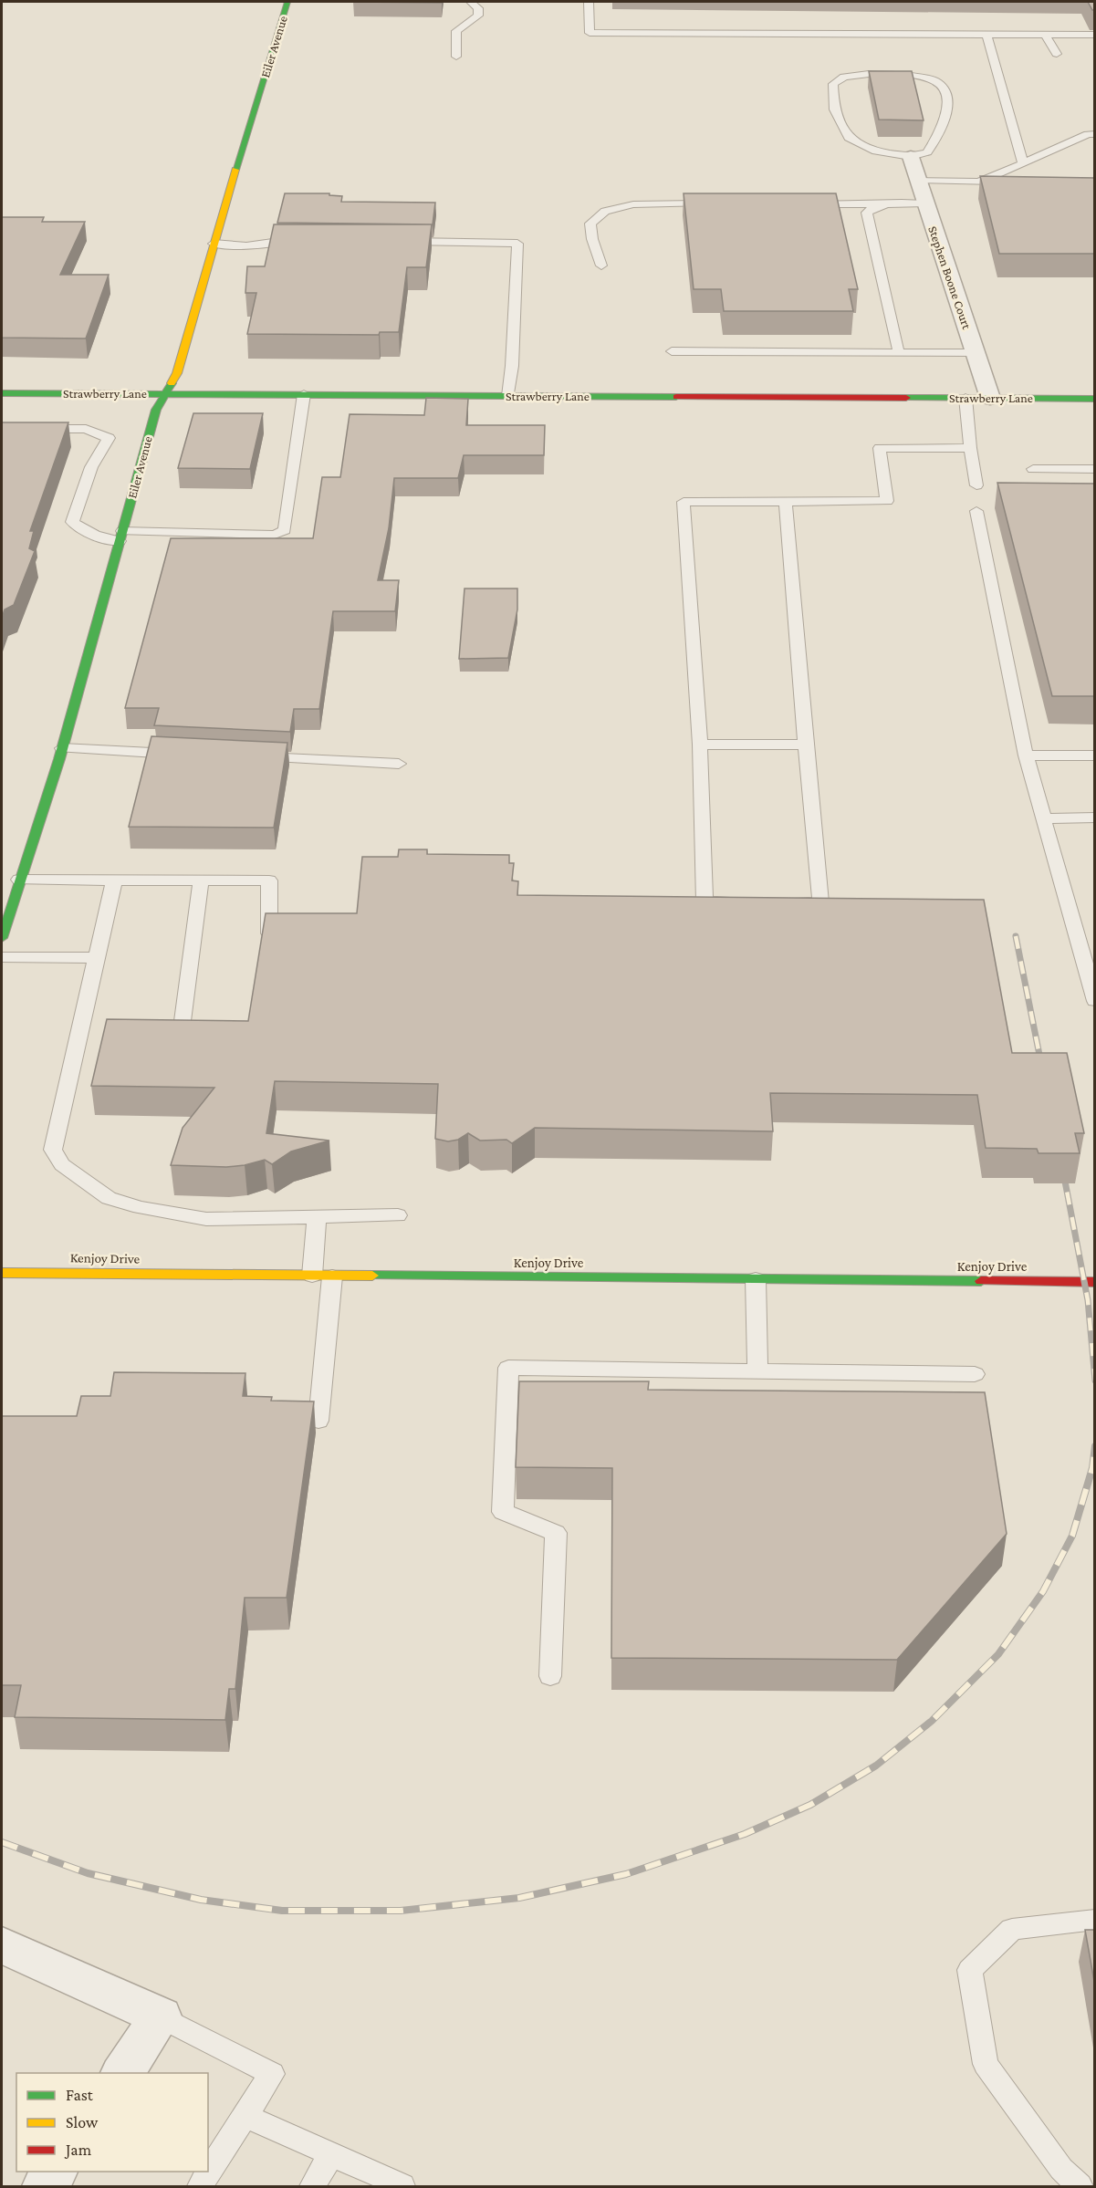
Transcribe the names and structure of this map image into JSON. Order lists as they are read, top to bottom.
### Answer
{
  "streets": {
    "street": [
      "Eiler Avenue",
      "Stephen Boone Court",
      "Strawberry Lane",
      "Kenjoy Drive"
    ]
  },
  "crossings": [
    ["Eiler Avenue", "Strawberry Lane"],
    ["Stephen Boone Court", "Strawberry Lane"]
  ],
  "legend": ["Fast", "Slow", "Jam"]
}
